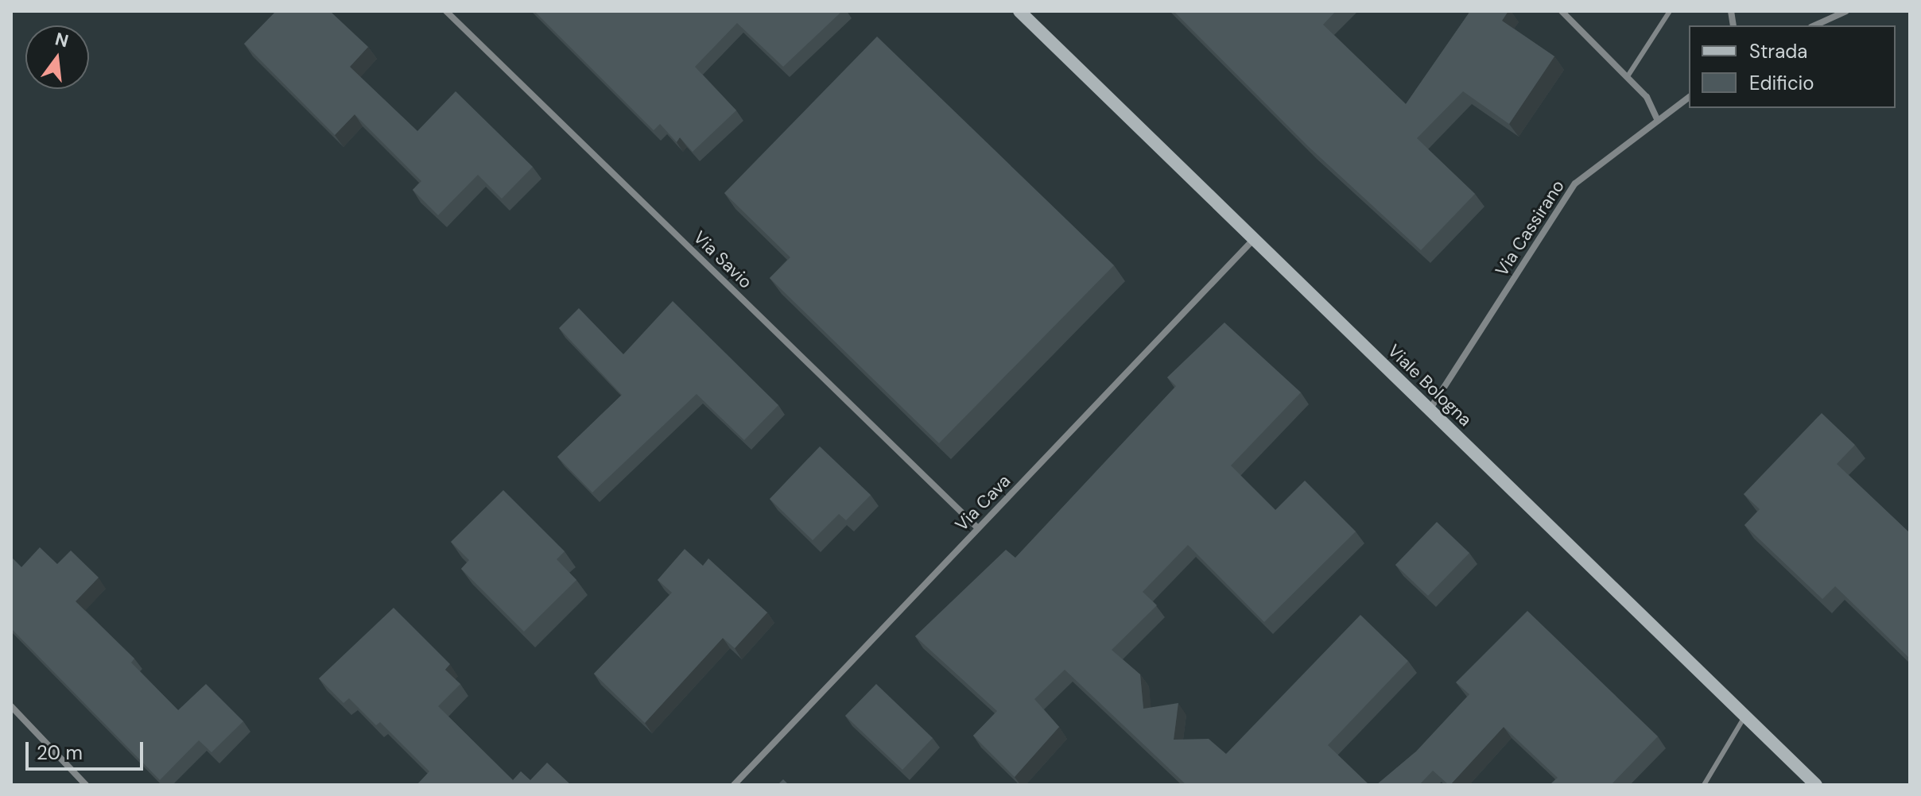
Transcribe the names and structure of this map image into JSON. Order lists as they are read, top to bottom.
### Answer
{
  "streets": {
    "main road": ["Viale Bologna"],
    "street": ["Via Cassirano", "Via Savio", "Via Cava"]
  },
  "crossings": [
    ["Via Cassirano", "Viale Bologna"],
    ["Via Savio", "Via Cava"],
    ["Viale Bologna", "Via Cava"]
  ],
  "legend": ["Strada", "Edificio"],
  "scale_bar": "20 m",
  "north": "top"
}
